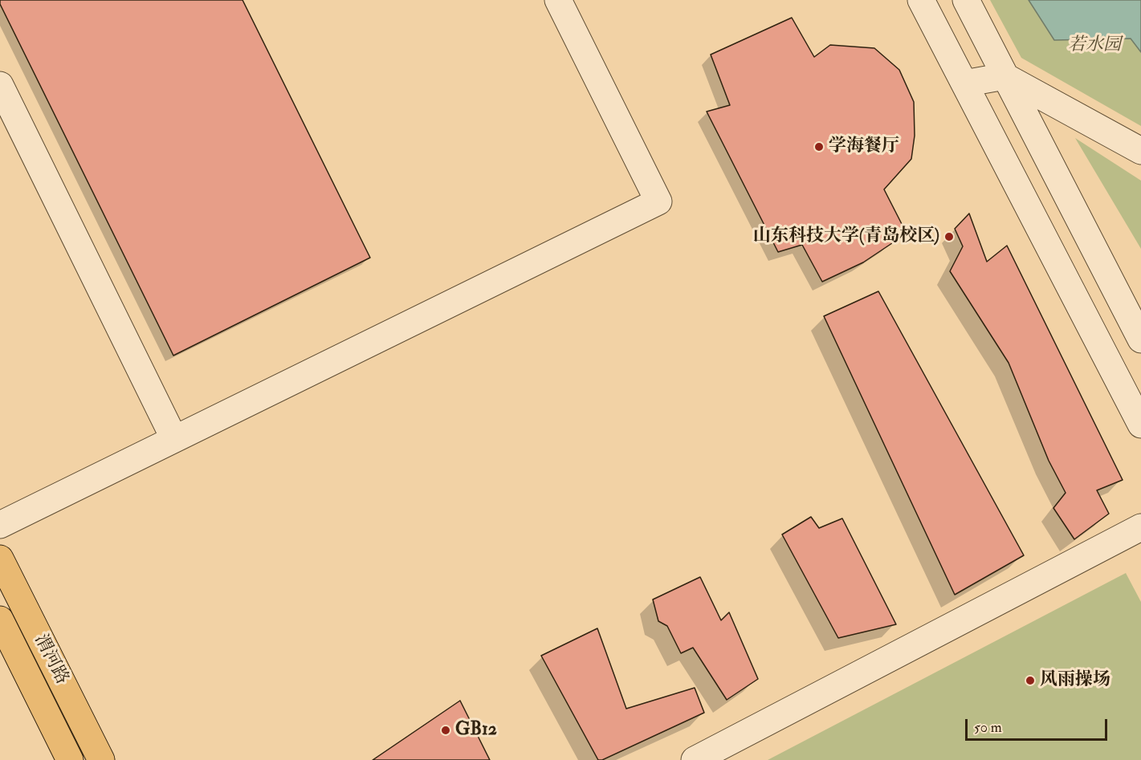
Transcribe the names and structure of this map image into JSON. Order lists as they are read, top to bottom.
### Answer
{
  "streets": {
    "main road": ["渭河路"]
  },
  "parks": ["若水园"],
  "places": [
    "学海餐厅",
    "山东科技大学(青岛校区)",
    "风雨操场",
    "GB12"
  ],
  "scale_bar": "50 m"
}
